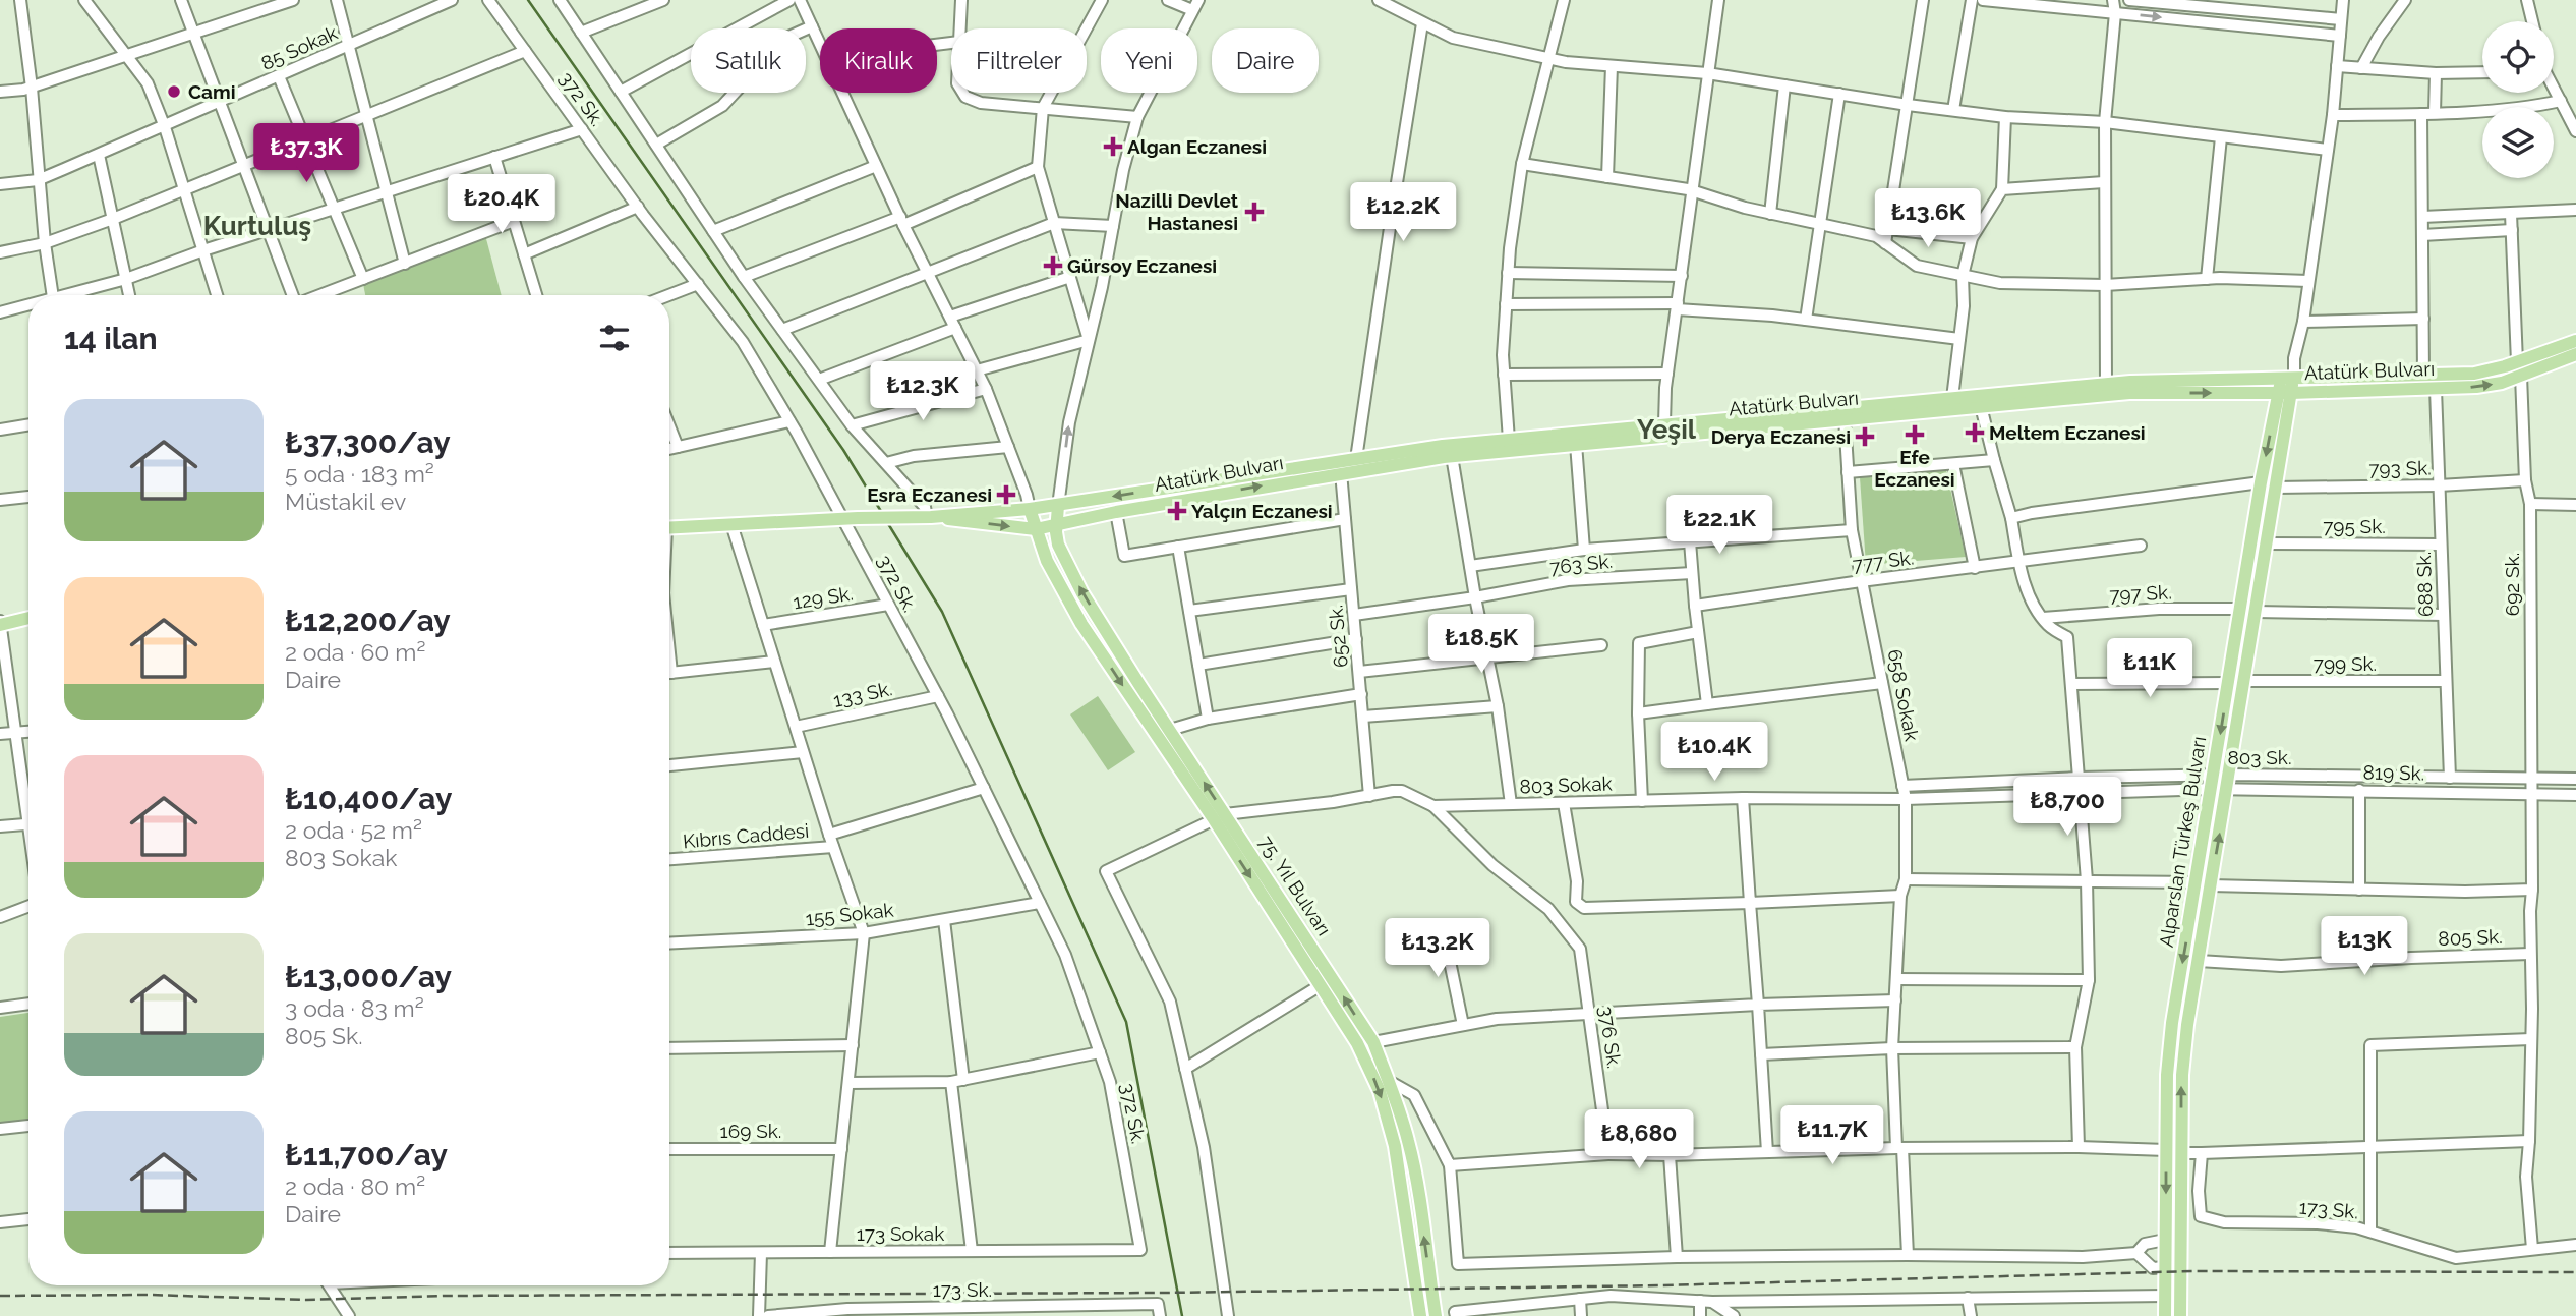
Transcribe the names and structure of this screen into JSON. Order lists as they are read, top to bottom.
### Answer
{
  "streets": {
    "main road": ["Atatürk Bulvarı", "Alparslan Türkeş Bulvarı", "75. Yıl Bulvarı"],
    "street": [
      "85 Sokak",
      "372 Sk.",
      "793 Sk.",
      "795 Sk.",
      "777 Sk.",
      "763 Sk.",
      "688 Sk.",
      "692 Sk.",
      "797 Sk.",
      "129 Sk.",
      "652 Sk.",
      "799 Sk.",
      "133 Sk.",
      "658 Sokak",
      "803 Sk.",
      "819 Sk.",
      "803 Sokak",
      "Kıbrıs Caddesi",
      "155 Sokak",
      "805 Sk.",
      "376 Sk.",
      "169 Sk.",
      "173 Sk.",
      "173 Sokak"
    ]
  },
  "crossings": [
    ["372 Sk.", "129 Sk."],
    ["372 Sk.", "133 Sk."],
    ["372 Sk.", "Kıbrıs Caddesi"],
    ["372 Sk.", "155 Sokak"],
    ["372 Sk.", "173 Sokak"],
    ["Atatürk Bulvarı", "688 Sk."],
    ["Atatürk Bulvarı", "692 Sk."],
    ["Atatürk Bulvarı", "652 Sk."],
    ["Atatürk Bulvarı", "658 Sokak"],
    ["Atatürk Bulvarı", "Alparslan Türkeş Bulvarı"],
    ["Atatürk Bulvarı", "75. Yıl Bulvarı"],
    ["793 Sk.", "688 Sk."],
    ["793 Sk.", "692 Sk."],
    ["793 Sk.", "Alparslan Türkeş Bulvarı"],
    ["795 Sk.", "688 Sk."],
    ["795 Sk.", "Alparslan Türkeş Bulvarı"],
    ["777 Sk.", "658 Sokak"],
    ["763 Sk.", "652 Sk."],
    ["688 Sk.", "799 Sk."],
    ["688 Sk.", "803 Sk."],
    ["692 Sk.", "803 Sk."],
    ["692 Sk.", "819 Sk."],
    ["797 Sk.", "Alparslan Türkeş Bulvarı"],
    ["652 Sk.", "803 Sokak"],
    ["799 Sk.", "Alparslan Türkeş Bulvarı"],
    ["658 Sokak", "803 Sk."],
    ["658 Sokak", "803 Sokak"],
    ["803 Sk.", "Alparslan Türkeş Bulvarı"],
    ["819 Sk.", "803 Sokak"],
    ["819 Sk.", "Alparslan Türkeş Bulvarı"],
    ["803 Sokak", "Alparslan Türkeş Bulvarı"],
    ["803 Sokak", "75. Yıl Bulvarı"],
    ["803 Sokak", "376 Sk."],
    ["Alparslan Türkeş Bulvarı", "805 Sk."]
  ],
  "districts": ["Kurtuluş", "Yeşil"],
  "places": {
    "other": ["Cami"],
    "health": [
      "Algan Eczanesi",
      "Nazilli Devlet Hastanesi",
      "Gürsoy Eczanesi",
      "Meltem Eczanesi",
      "Efe Eczanesi",
      "Derya Eczanesi",
      "Esra Eczanesi",
      "Yalçın Eczanesi"
    ]
  },
  "page": {
    "chip": [
      "Satılık",
      "Kiralık",
      "Filtreler",
      "Yeni",
      "Daire"
    ],
    "price": [
      "₺37.3K",
      "₺20.4K",
      "₺12.2K",
      "₺13.6K",
      "₺12.3K",
      "₺22.1K",
      "₺18.5K",
      "₺11K",
      "₺10.4K",
      "₺8,700",
      "₺13K",
      "₺13.2K",
      "₺11.7K",
      "₺8,680"
    ],
    "heading": "14 ilan",
    "list": [
      {
        "name": "₺37,300/ay",
        "note": "5 oda · 183 m² · Müstakil ev"
      },
      {
        "name": "₺12,200/ay",
        "note": "2 oda · 60 m² · Daire"
      },
      {
        "name": "₺10,400/ay",
        "note": "2 oda · 52 m² · 803 Sokak"
      },
      {
        "name": "₺13,000/ay",
        "note": "3 oda · 83 m² · 805 Sk."
      },
      {
        "name": "₺11,700/ay",
        "note": "2 oda · 80 m² · Daire"
      }
    ]
  }
}
